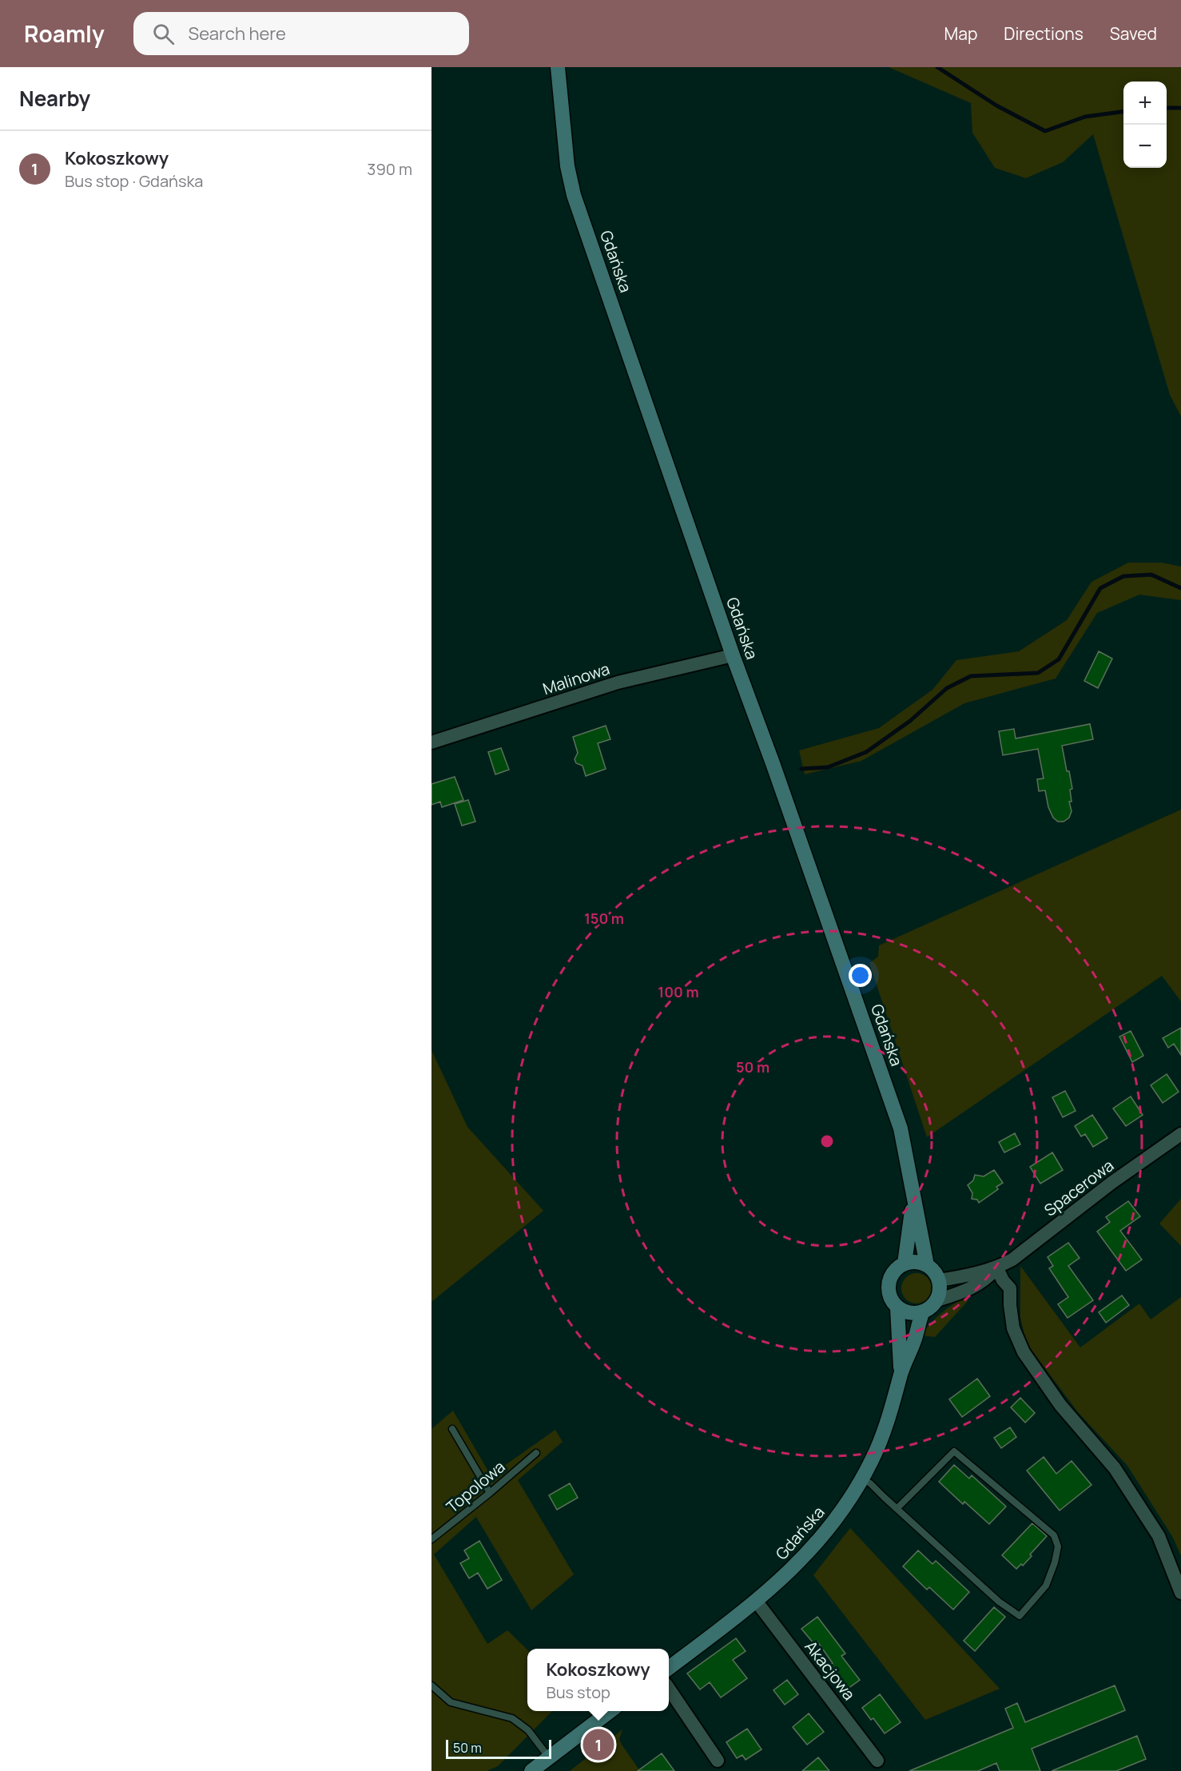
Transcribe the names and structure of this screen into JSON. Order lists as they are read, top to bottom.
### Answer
{
  "streets": {
    "main road": ["Gdańska"],
    "street": ["Malinowa", "Spacerowa", "Akacjowa"],
    "lane": ["Topolowa"]
  },
  "crossings": [
    ["Gdańska", "Malinowa"],
    ["Gdańska", "Spacerowa"],
    ["Gdańska", "Akacjowa"]
  ],
  "scale_bar": "50 m",
  "page": {
    "header": "Roamly",
    "search": "Search here",
    "nav": ["Map", "Directions", "Saved"],
    "heading": "Nearby",
    "map_buttons": ["+", "−"],
    "list": [
      {
        "mark": "1",
        "name": "Kokoszkowy",
        "note": "Bus stop · Gdańska",
        "value": "390 m"
      }
    ],
    "popup": ["Kokoszkowy", "Bus stop"],
    "pins": "1",
    "scale": "50 m"
  },
  "rings": ["150 m", "100 m", "50 m"]
}
